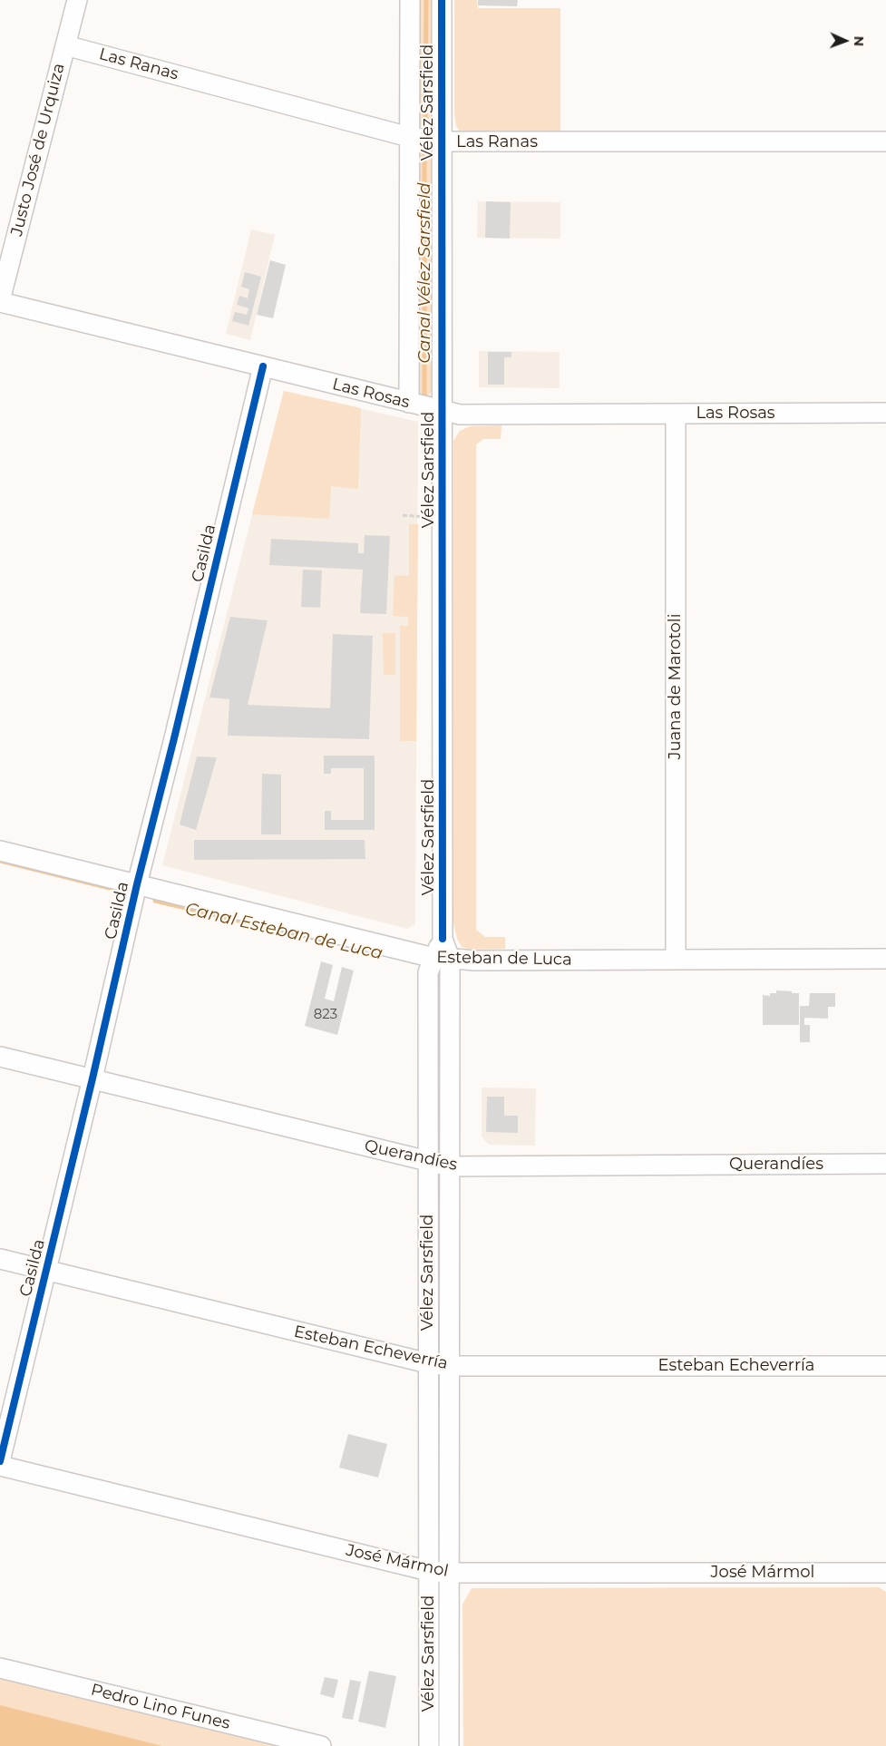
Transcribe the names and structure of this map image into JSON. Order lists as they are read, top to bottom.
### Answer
{
  "streets": {
    "street": [
      "Las Ranas",
      "Vélez Sarsfield",
      "Justo José de Urquiza",
      "Las Rosas",
      "Casilda",
      "Juana de Marotoli",
      "Esteban de Luca",
      "Querandíes",
      "Esteban Echeverría",
      "José Mármol",
      "Pedro Lino Funes"
    ]
  },
  "crossings": [
    ["Las Ranas", "Vélez Sarsfield"],
    ["Las Ranas", "Justo José de Urquiza"],
    ["Vélez Sarsfield", "Las Rosas"],
    ["Vélez Sarsfield", "Esteban de Luca"],
    ["Vélez Sarsfield", "Querandíes"],
    ["Vélez Sarsfield", "Esteban Echeverría"],
    ["Vélez Sarsfield", "José Mármol"],
    ["Justo José de Urquiza", "Las Rosas"],
    ["Las Rosas", "Casilda"],
    ["Las Rosas", "Juana de Marotoli"],
    ["Casilda", "Esteban de Luca"],
    ["Casilda", "Querandíes"],
    ["Casilda", "Esteban Echeverría"],
    ["Juana de Marotoli", "Esteban de Luca"]
  ],
  "water": ["Canal Vélez Sarsfield", "Canal Esteban de Luca"],
  "house_numbers": ["823"],
  "north": "right"
}
